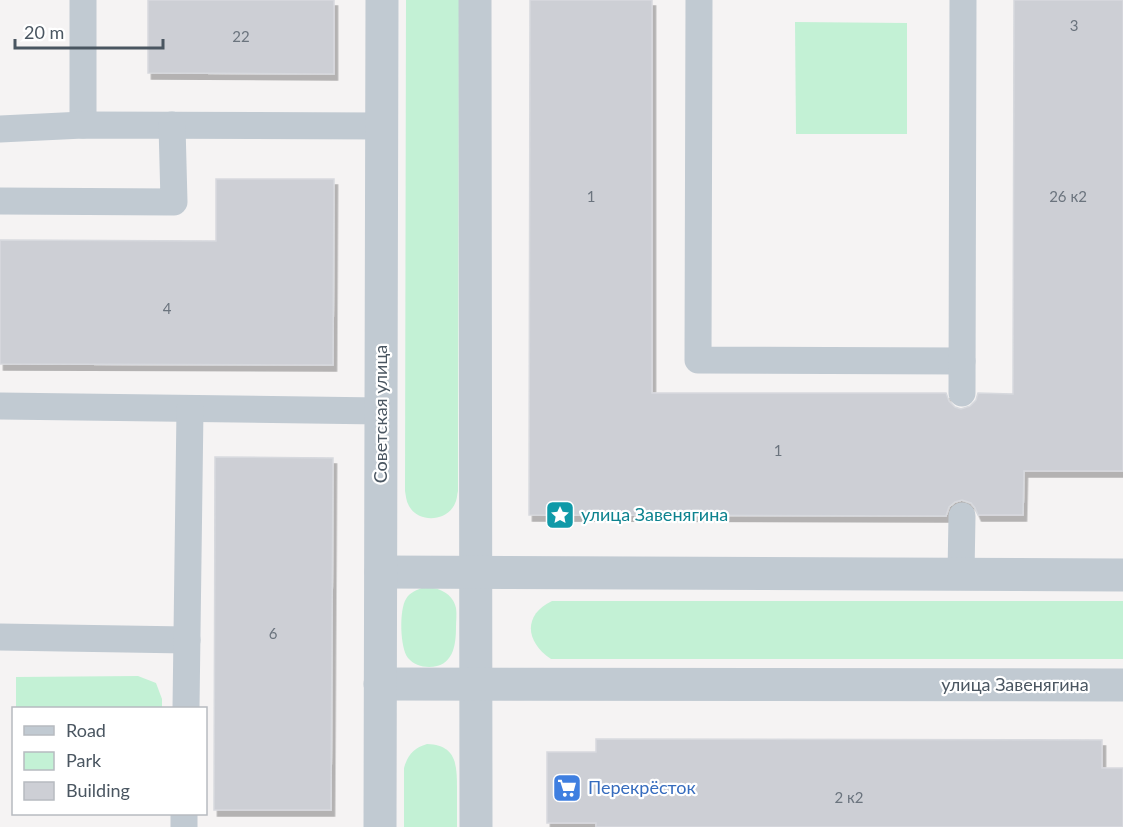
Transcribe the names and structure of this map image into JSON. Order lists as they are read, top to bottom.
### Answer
{
  "streets": {
    "street": ["Советская улица", "улица Завенягина"]
  },
  "crossings": [
    ["Советская улица", "улица Завенягина"]
  ],
  "places": {
    "place": ["улица Завенягина"],
    "supermarket": ["Перекрёсток"]
  },
  "house_numbers": [
    "3",
    "22",
    "1",
    "26 к2",
    "4",
    "1",
    "6",
    "2 к2"
  ],
  "legend": ["Road", "Park", "Building"],
  "scale_bar": "20 m"
}
